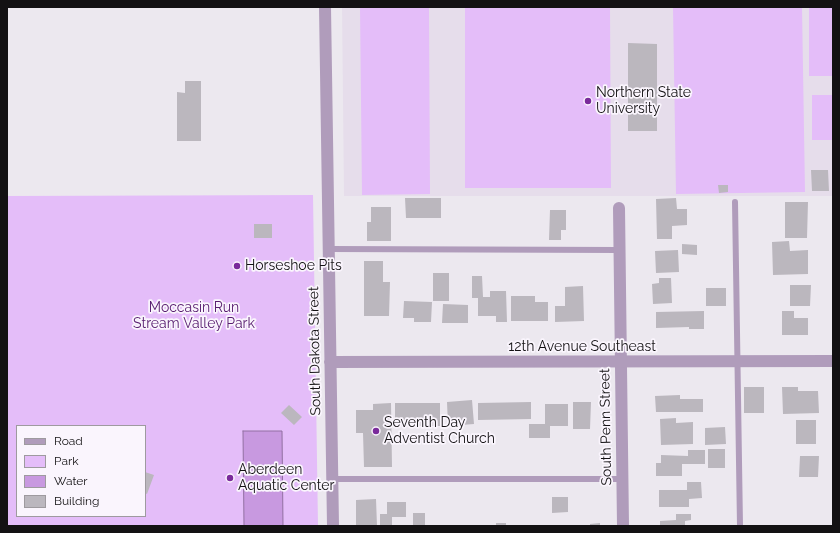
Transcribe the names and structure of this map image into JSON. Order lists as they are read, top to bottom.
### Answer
{
  "streets": {
    "street": ["12th Avenue Southeast", "South Dakota Street", "South Penn Street"]
  },
  "crossings": [
    ["12th Avenue Southeast", "South Dakota Street"],
    ["12th Avenue Southeast", "South Penn Street"]
  ],
  "parks": ["Moccasin Run Stream Valley Park"],
  "places": [
    "Northern State University",
    "Horseshoe Pits",
    "Seventh Day Adventist Church",
    "Aberdeen Aquatic Center"
  ],
  "legend": [
    "Road",
    "Park",
    "Water",
    "Building"
  ]
}
